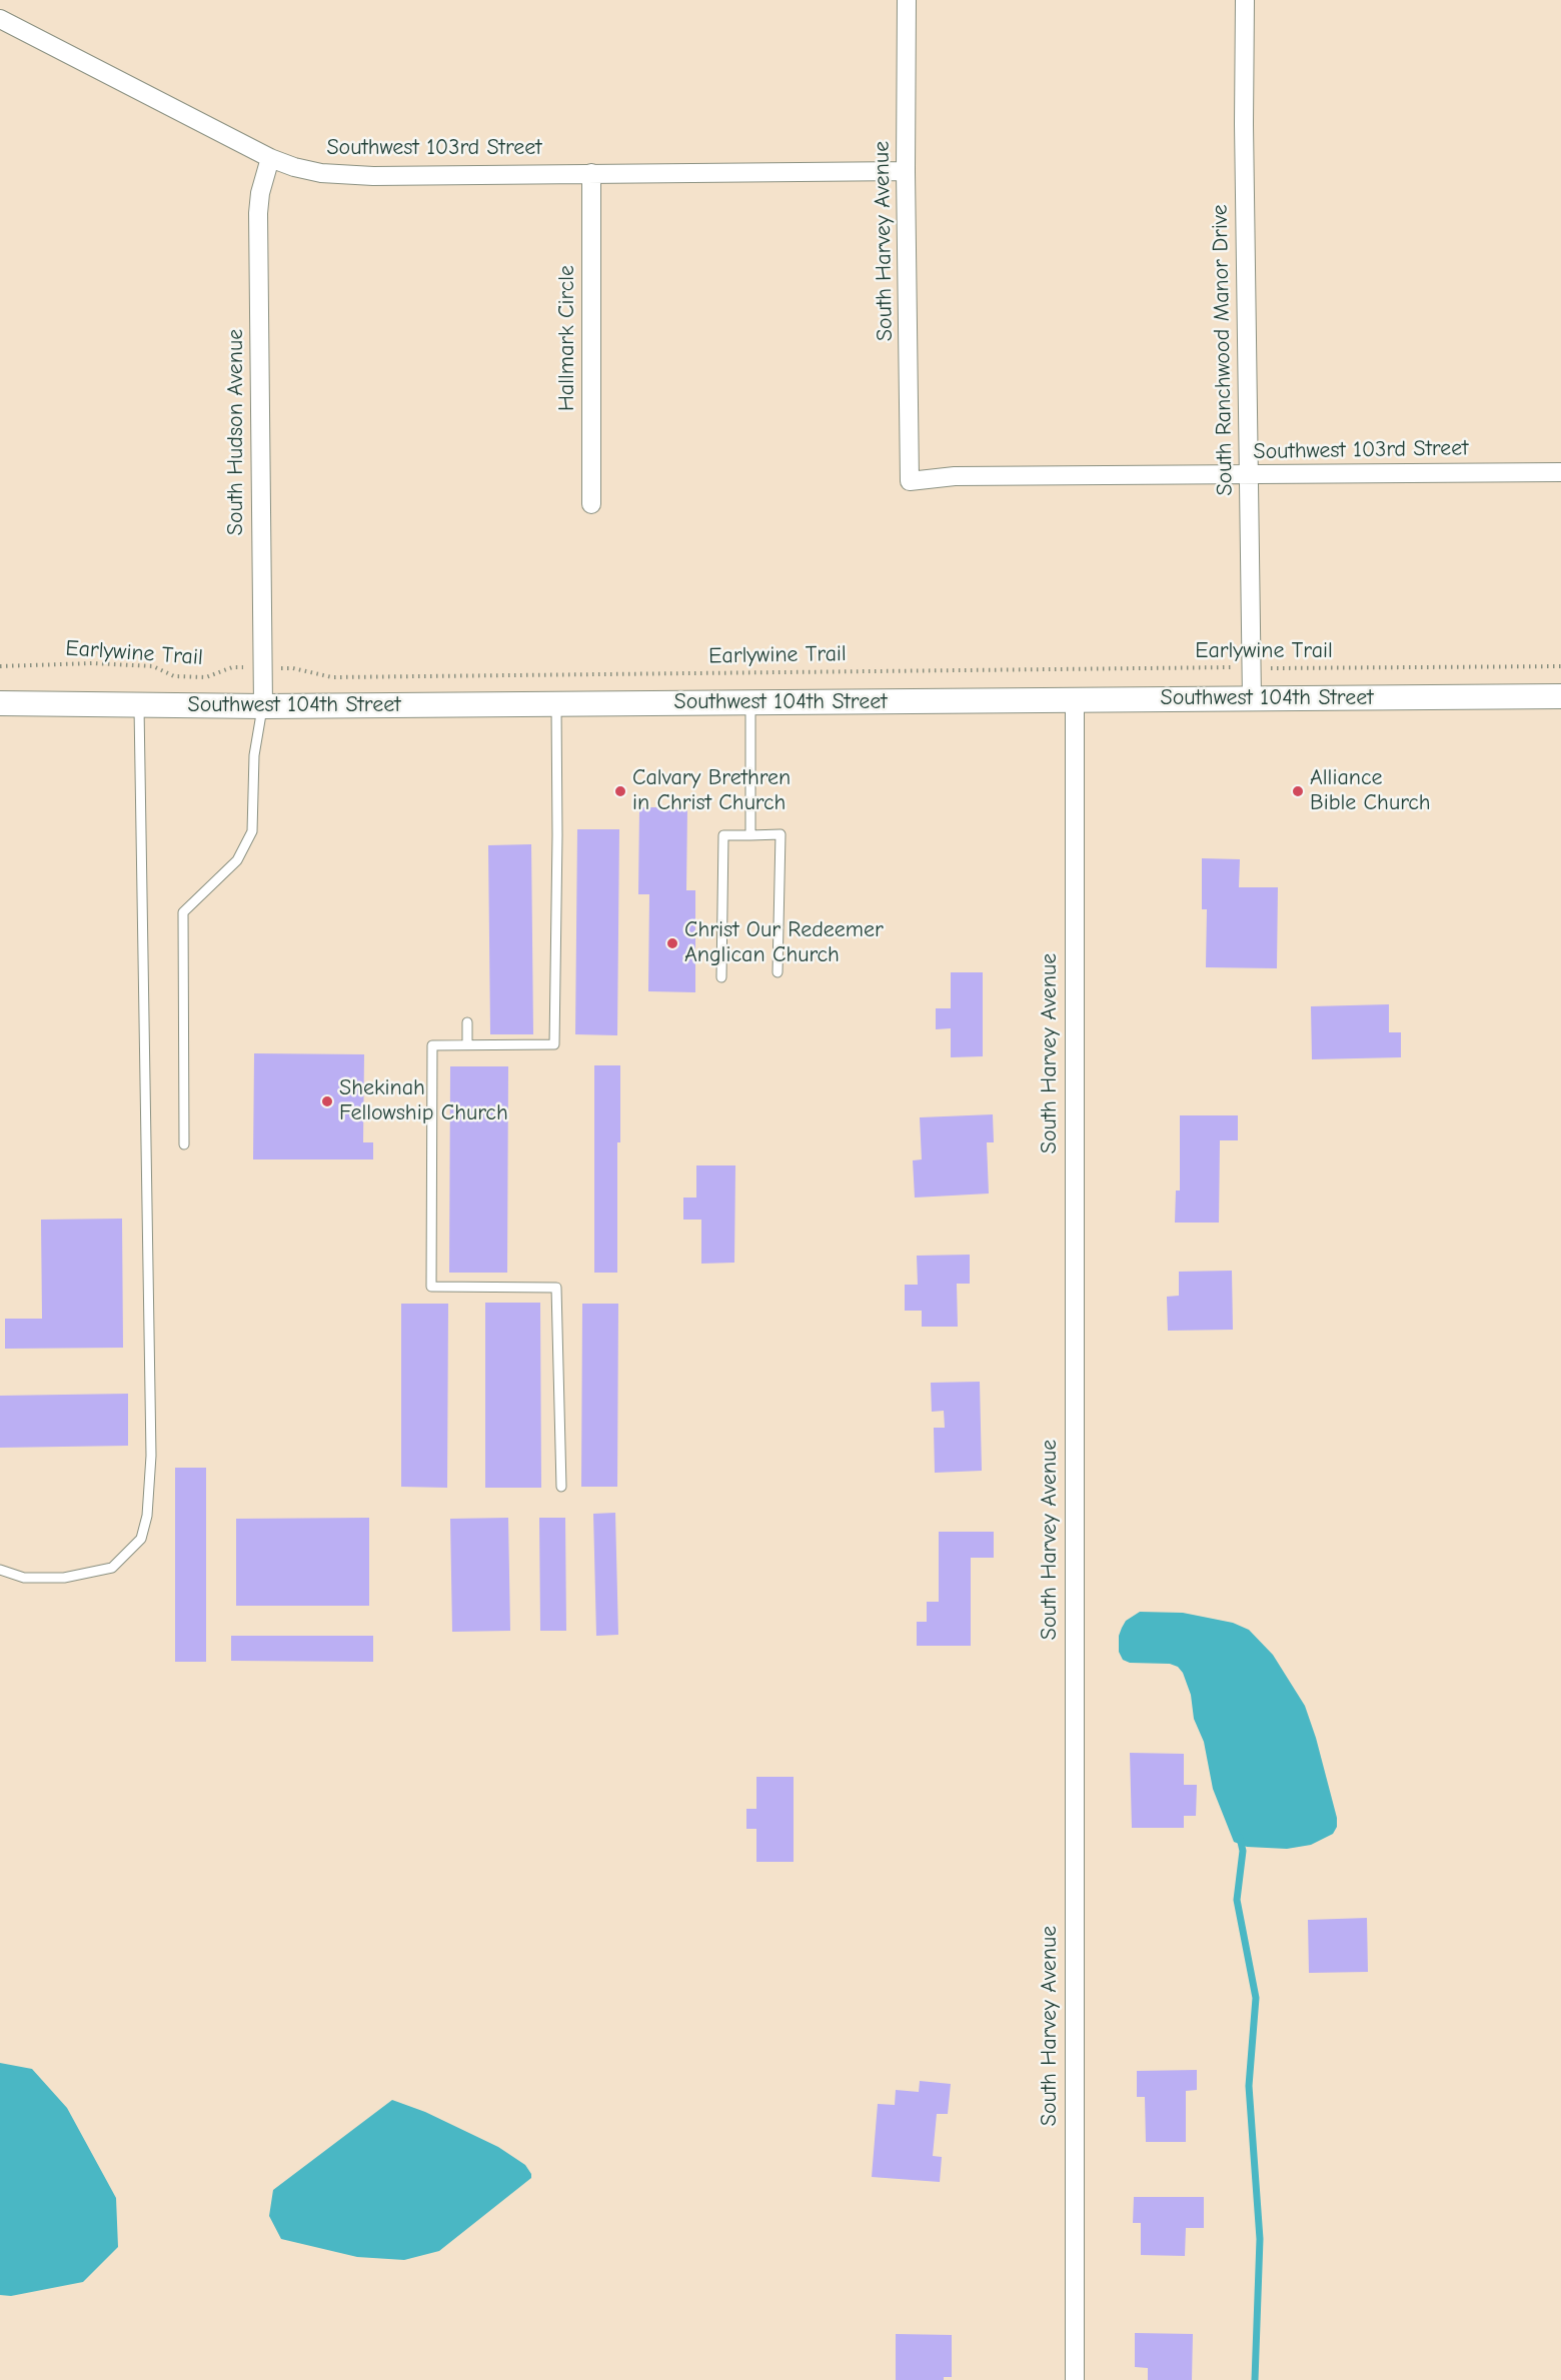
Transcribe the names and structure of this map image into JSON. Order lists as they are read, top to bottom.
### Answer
{
  "streets": {
    "main road": ["Southwest 104th Street"],
    "street": [
      "Southwest 103rd Street",
      "South Harvey Avenue",
      "Hallmark Circle",
      "South Ranchwood Manor Drive",
      "South Hudson Avenue"
    ],
    "path": ["Earlywine Trail"]
  },
  "crossings": [
    ["Southwest 103rd Street", "South Harvey Avenue"],
    ["Southwest 103rd Street", "Hallmark Circle"],
    ["Southwest 103rd Street", "South Ranchwood Manor Drive"],
    ["Southwest 103rd Street", "South Hudson Avenue"],
    ["South Harvey Avenue", "Southwest 104th Street"],
    ["South Ranchwood Manor Drive", "Earlywine Trail"],
    ["South Ranchwood Manor Drive", "Southwest 104th Street"],
    ["South Hudson Avenue", "Earlywine Trail"],
    ["South Hudson Avenue", "Southwest 104th Street"]
  ],
  "places": [
    "Calvary Brethren in Christ Church",
    "Alliance Bible Church",
    "Christ Our Redeemer Anglican Church",
    "Shekinah Fellowship Church"
  ]
}
